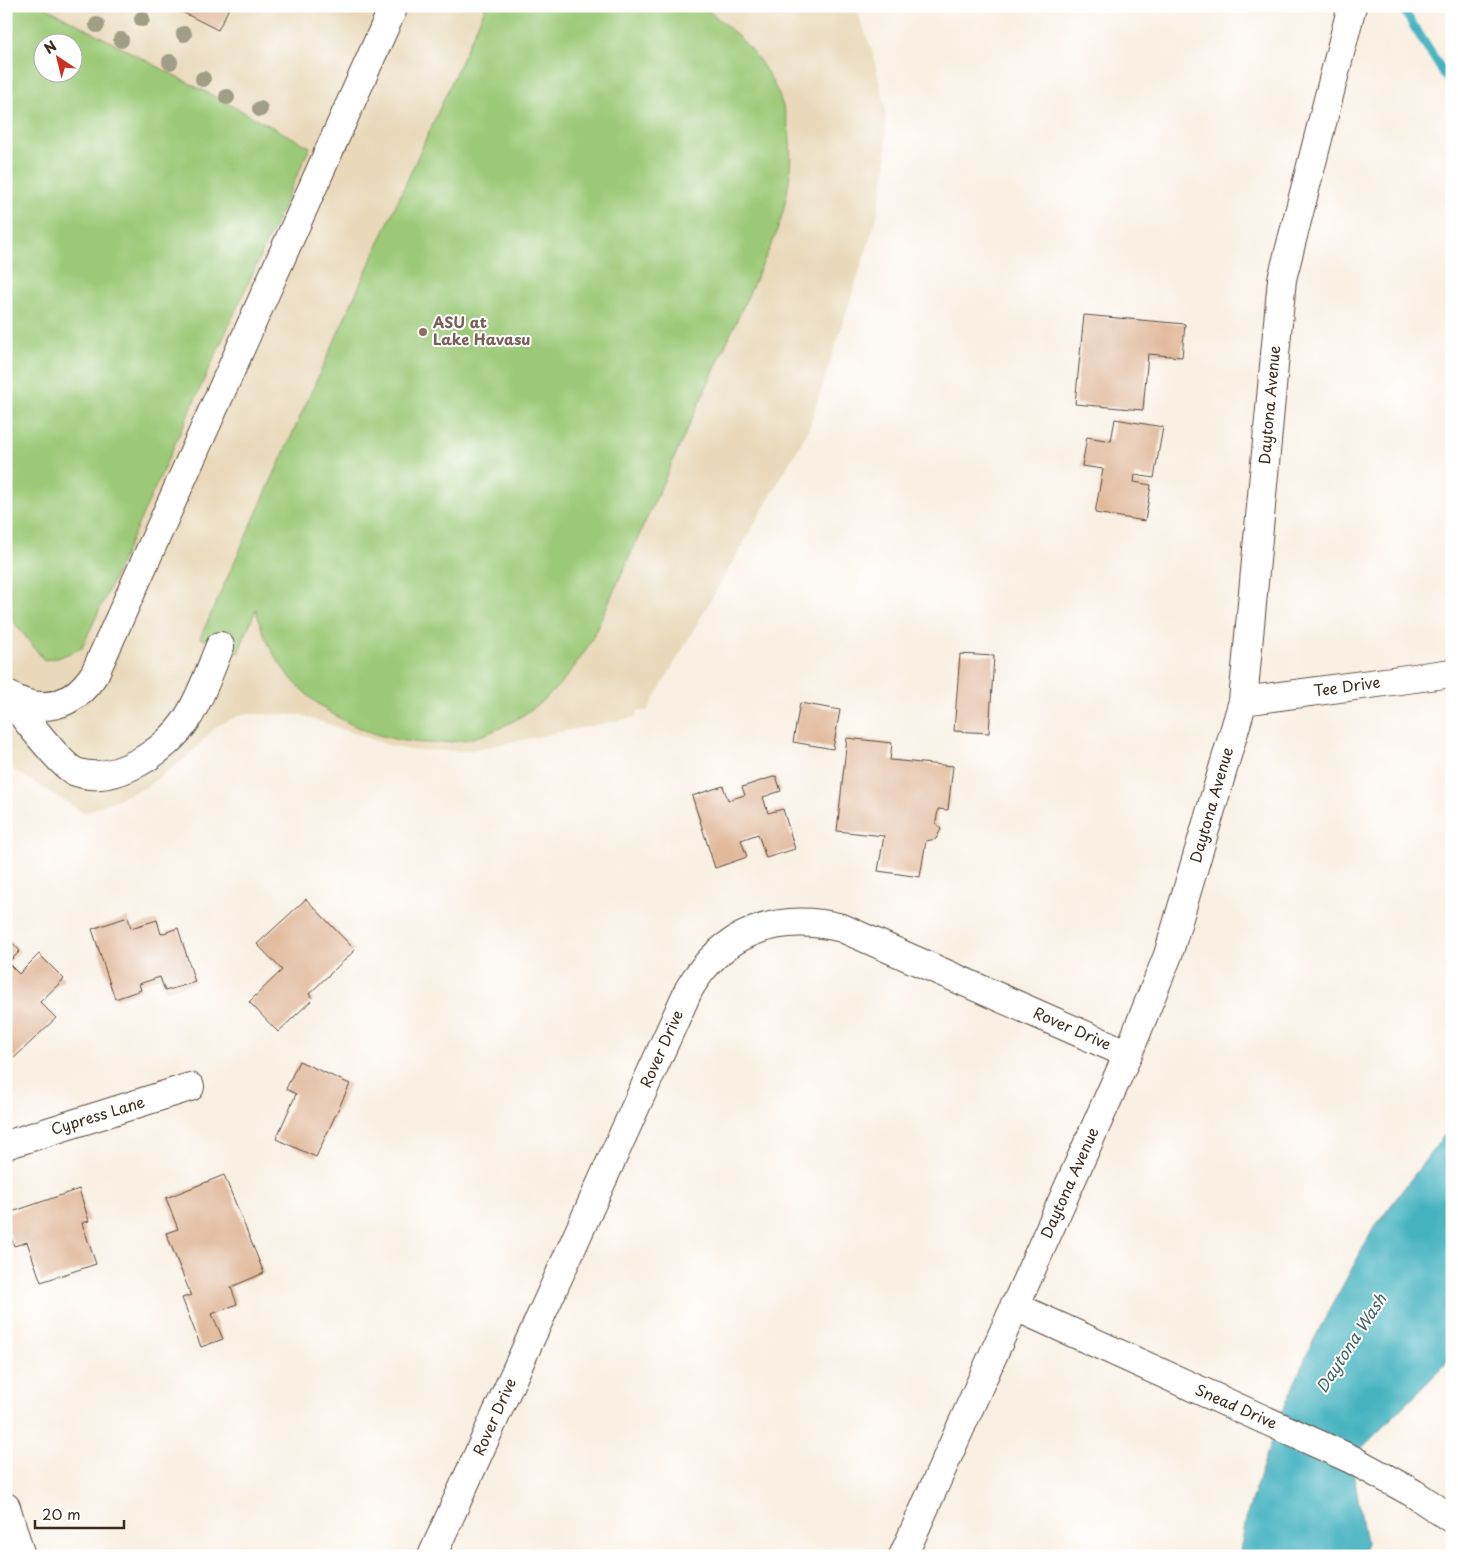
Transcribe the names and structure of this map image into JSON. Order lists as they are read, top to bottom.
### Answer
{
  "streets": {
    "street": [
      "Daytona Avenue",
      "Tee Drive",
      "Rover Drive",
      "Cypress Lane",
      "Snead Drive"
    ]
  },
  "crossings": [
    ["Daytona Avenue", "Tee Drive"],
    ["Daytona Avenue", "Rover Drive"],
    ["Daytona Avenue", "Snead Drive"]
  ],
  "water": ["Daytona Wash"],
  "places": ["ASU at Lake Havasu"],
  "scale_bar": "20 m",
  "north": "top left"
}
